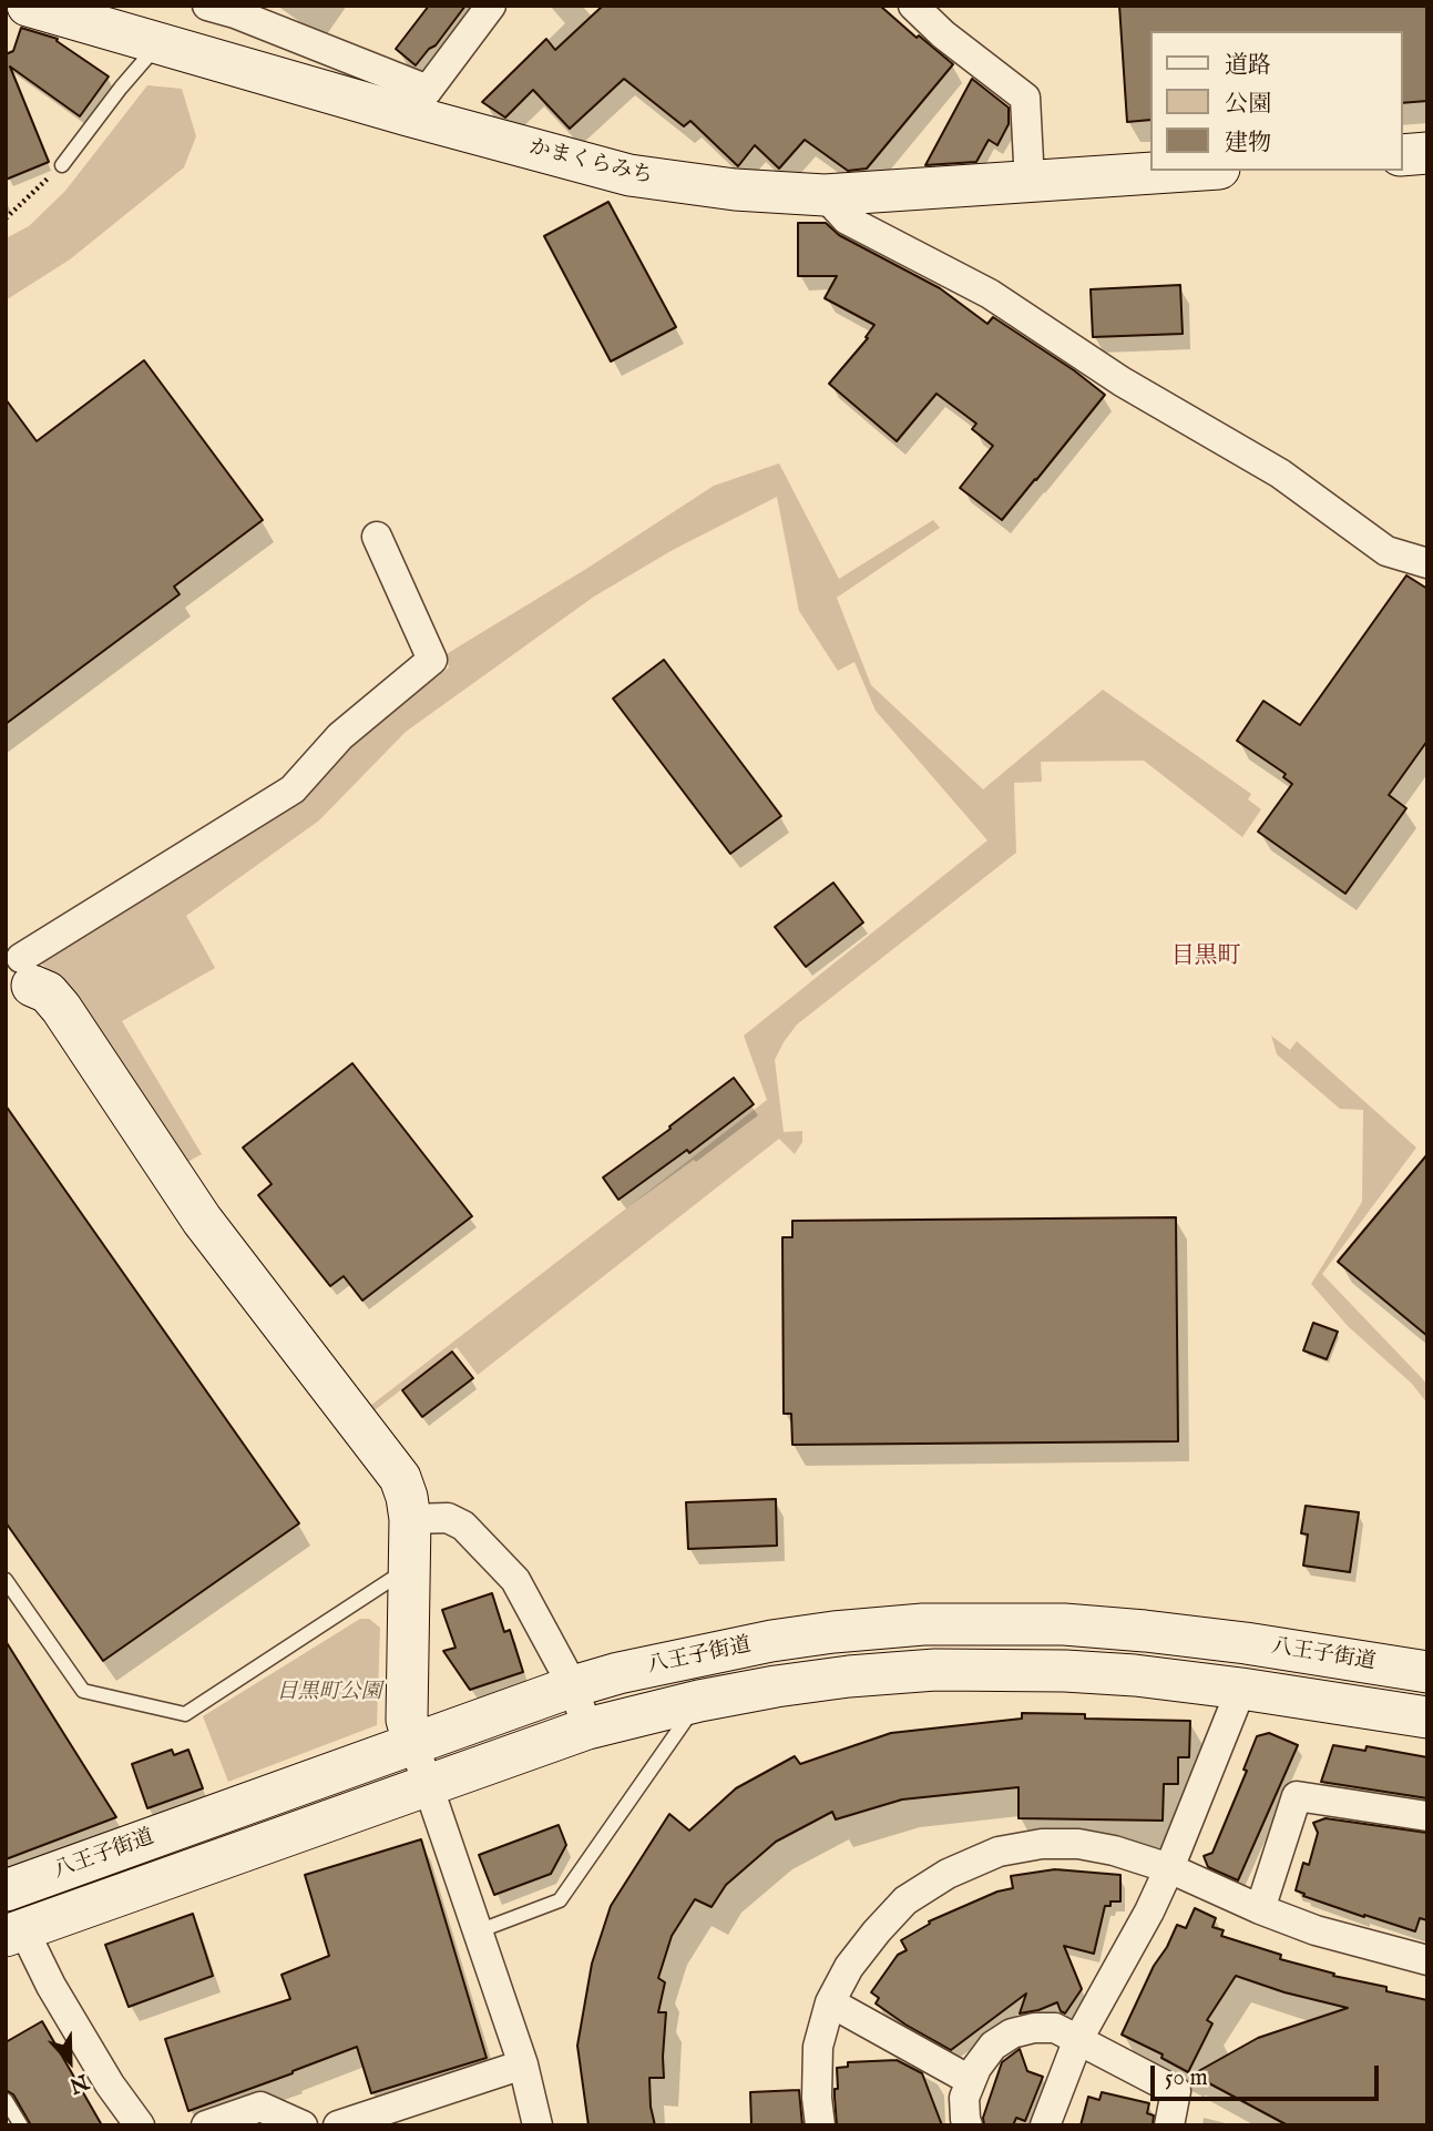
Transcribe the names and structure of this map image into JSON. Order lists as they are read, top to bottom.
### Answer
{
  "streets": {
    "street": ["かまくらみち", "八王子街道"]
  },
  "districts": ["目黒町"],
  "parks": ["目黒町公園"],
  "legend": ["道路", "公園", "建物"],
  "scale_bar": "50 m",
  "north": "bottom"
}
